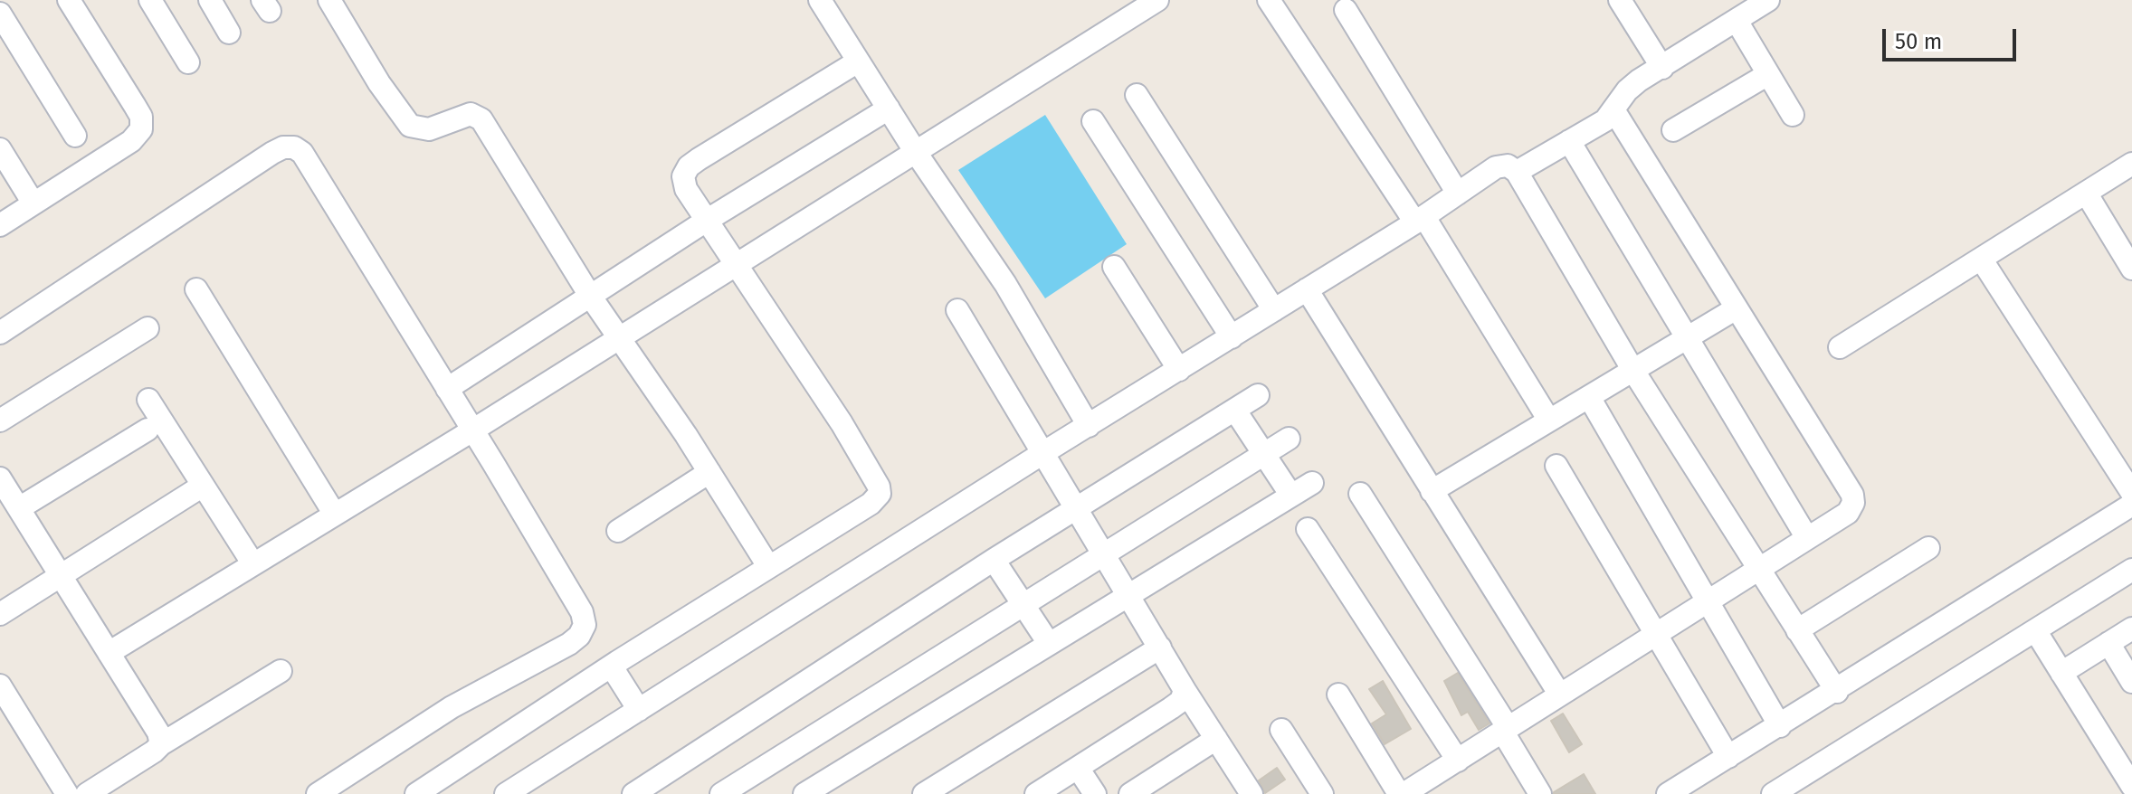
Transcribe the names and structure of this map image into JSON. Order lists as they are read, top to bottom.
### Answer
{
  "scale_bar": "50 m"
}
